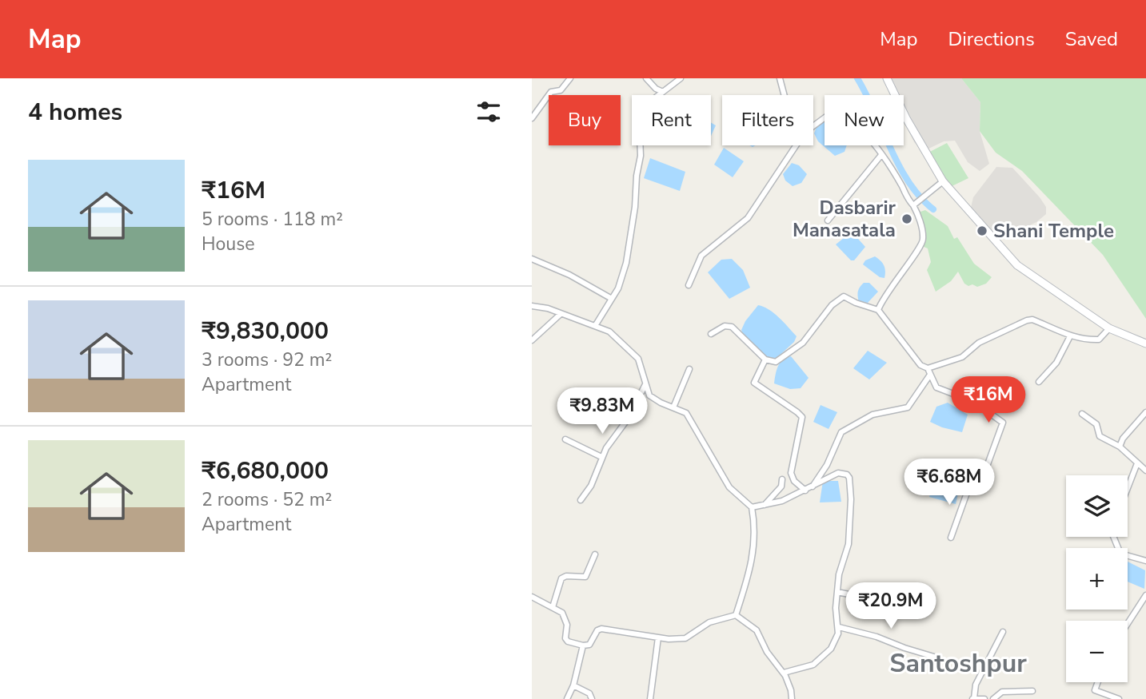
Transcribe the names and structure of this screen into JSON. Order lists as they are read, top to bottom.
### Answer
{
  "districts": ["Santoshpur"],
  "places": ["Dasbarir Manasatala", "Shani Temple"],
  "page": {
    "header": "Map",
    "nav": ["Map", "Directions", "Saved"],
    "heading": "4 homes",
    "chip": [
      "Buy",
      "Rent",
      "Filters",
      "New"
    ],
    "list": [
      {
        "name": "₹16M",
        "note": "5 rooms · 118 m² · House"
      },
      {
        "name": "₹9,830,000",
        "note": "3 rooms · 92 m² · Apartment"
      },
      {
        "name": "₹6,680,000",
        "note": "2 rooms · 52 m² · Apartment"
      }
    ],
    "price": [
      "₹16M",
      "₹9.83M",
      "₹6.68M",
      "₹20.9M"
    ],
    "map_buttons": ["+", "−"]
  }
}
